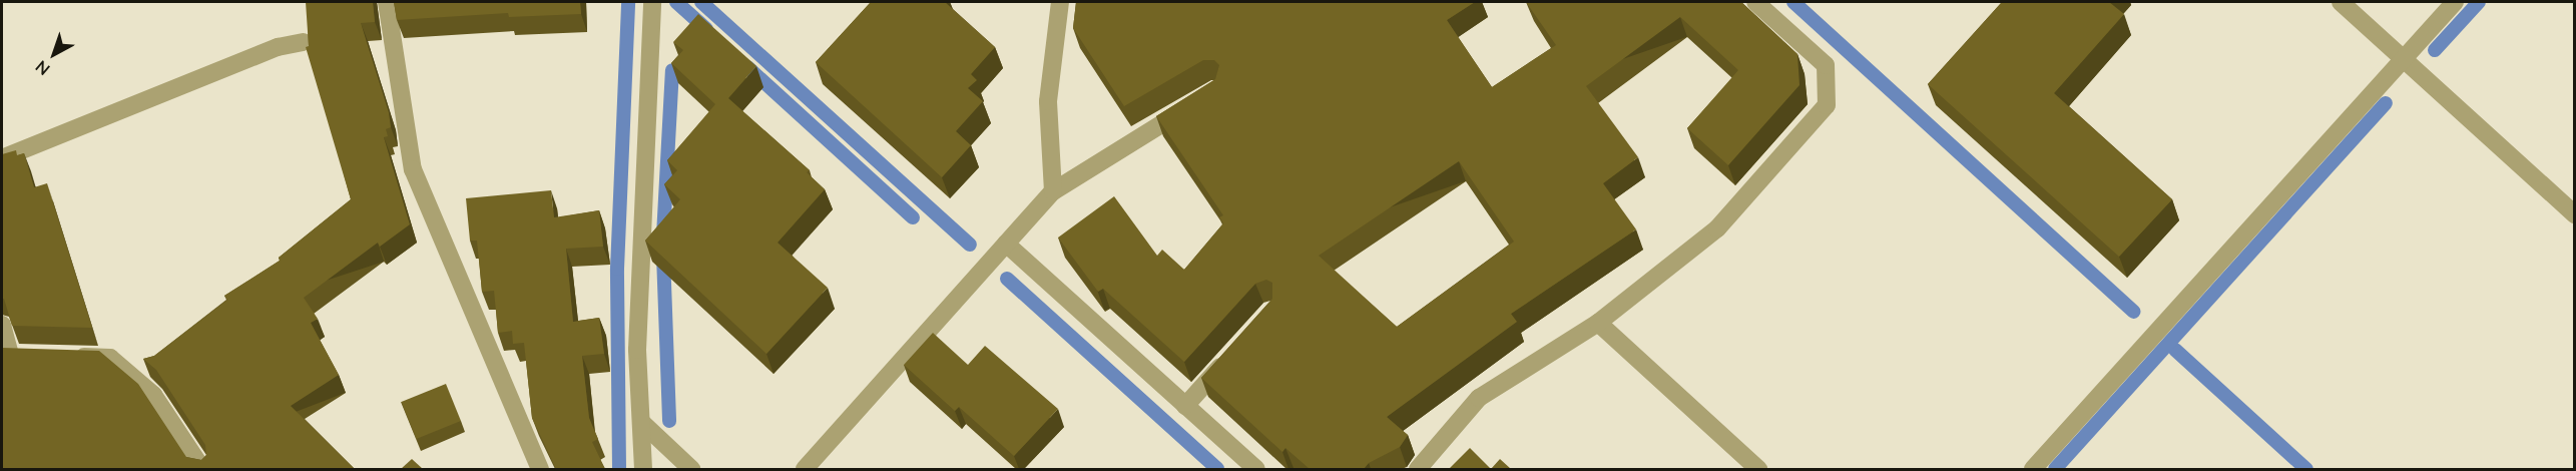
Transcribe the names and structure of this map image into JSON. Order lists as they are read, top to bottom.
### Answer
{
  "north": "bottom left"
}
